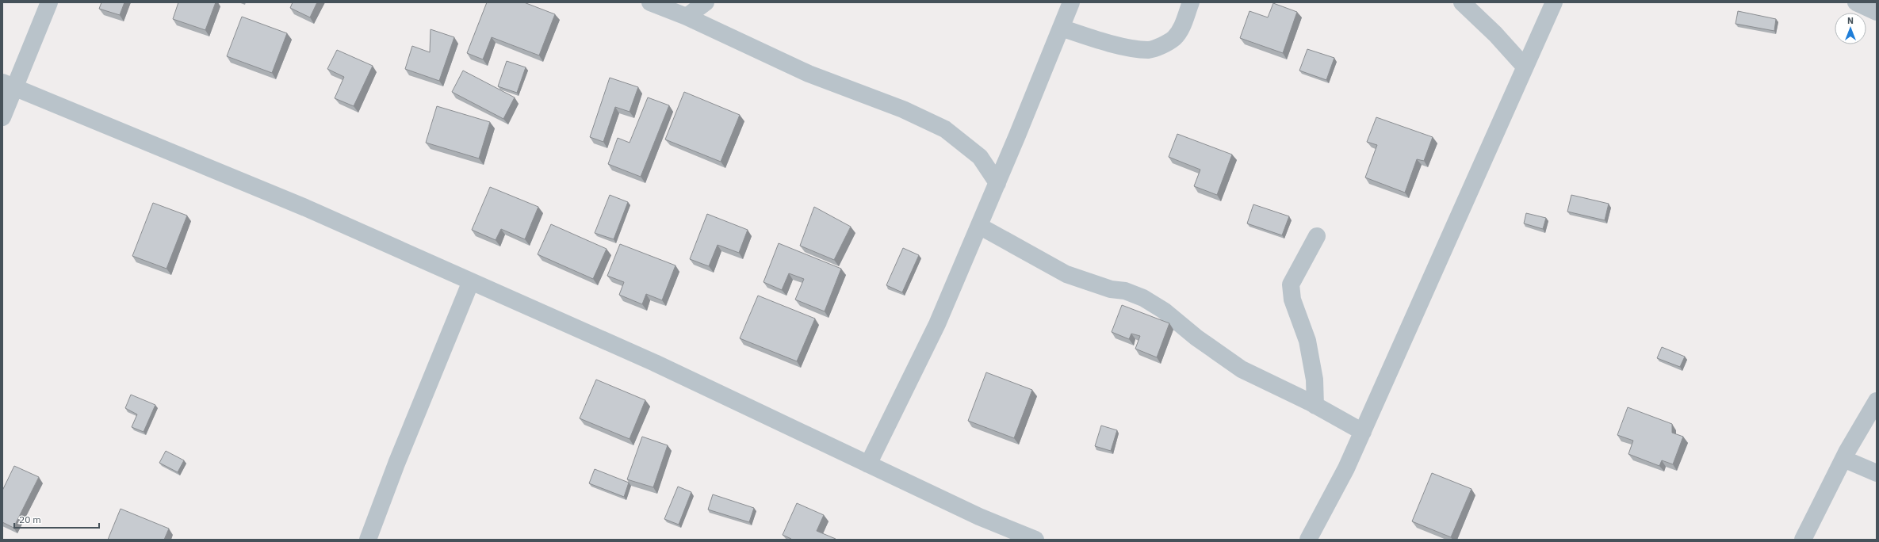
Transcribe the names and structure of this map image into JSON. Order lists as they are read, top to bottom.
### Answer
{
  "scale_bar": "20 m",
  "north": "top"
}
